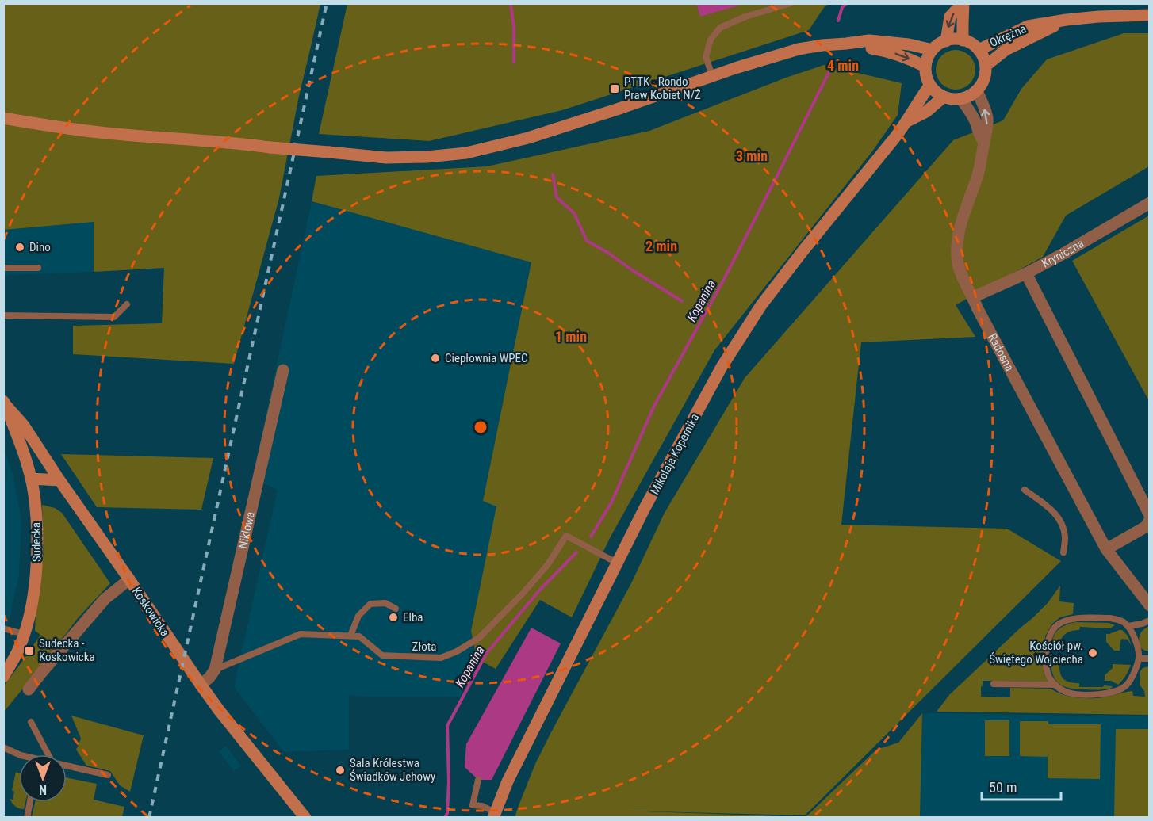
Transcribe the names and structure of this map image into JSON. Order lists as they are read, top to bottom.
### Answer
{
  "streets": {
    "street": [
      "Okrężna",
      "Kryniczna",
      "Radosna",
      "Mikołaja Kopernika",
      "Niklowa",
      "Sudecka",
      "Koskowicka"
    ],
    "lane": ["Złota"]
  },
  "crossings": [
    ["Okrężna", "Radosna"],
    ["Okrężna", "Mikołaja Kopernika"],
    ["Kryniczna", "Radosna"],
    ["Radosna", "Mikołaja Kopernika"],
    ["Mikołaja Kopernika", "Złota"],
    ["Niklowa", "Złota"],
    ["Sudecka", "Koskowicka"]
  ],
  "water": ["Kopanina"],
  "places": {
    "transit": ["PTTK - Rondo Praw Kobiet N/Ż", "Sudecka - Koskowicka"],
    "other": [
      "Dino",
      "Ciepłownia WPEC",
      "Elba",
      "Kościół pw. Świętego Wojciecha",
      "Sala Królestwa Świadków Jehowy"
    ]
  },
  "scale_bar": "50 m",
  "north": "bottom",
  "rings": [
    "4 min",
    "3 min",
    "2 min",
    "1 min"
  ]
}
